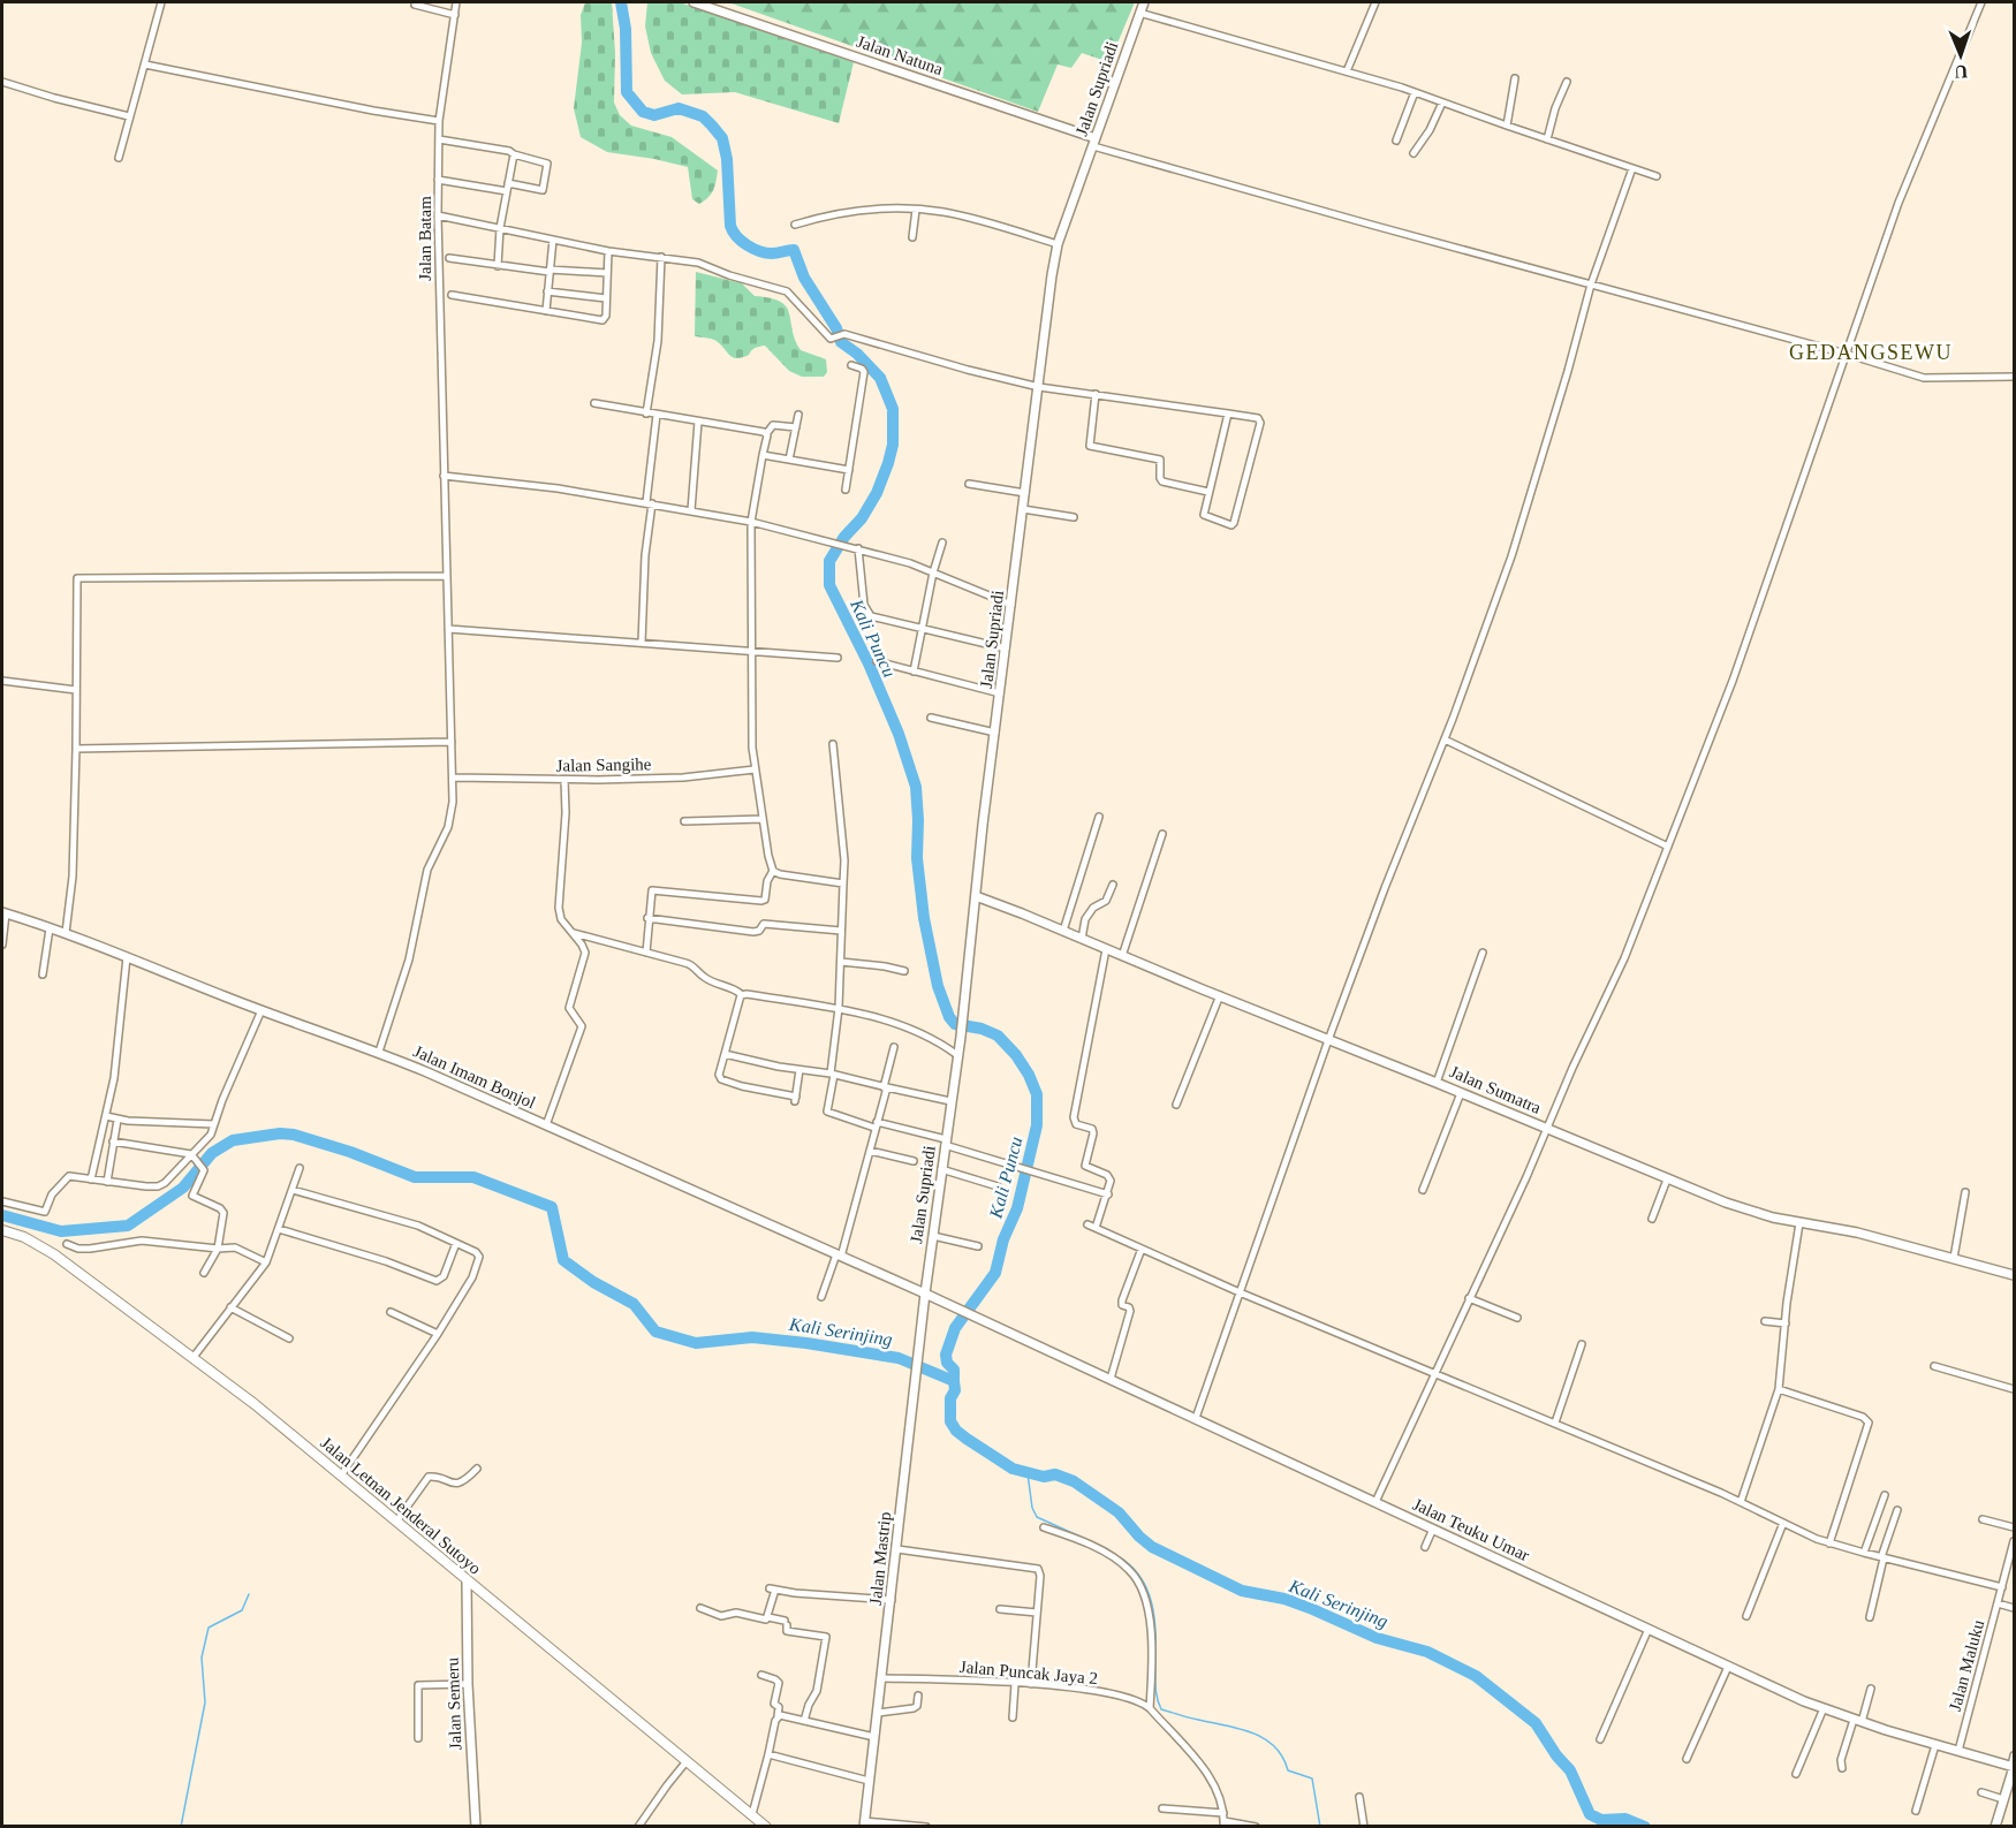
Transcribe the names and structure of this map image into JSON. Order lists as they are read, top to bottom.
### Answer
{
  "streets": {
    "main road": [
      "Jalan Natuna",
      "Jalan Supriadi",
      "Jalan Imam Bonjol",
      "Jalan Sumatra",
      "Jalan Letnan Jenderal Sutoyo",
      "Jalan Teuku Umar",
      "Jalan Mastrip",
      "Jalan Semeru"
    ],
    "street": [
      "Jalan Batam",
      "Jalan Sangihe",
      "Jalan Maluku",
      "Jalan Puncak Jaya 2"
    ]
  },
  "crossings": [
    ["Jalan Natuna", "Jalan Supriadi"],
    ["Jalan Supriadi", "Jalan Imam Bonjol"],
    ["Jalan Supriadi", "Jalan Sumatra"],
    ["Jalan Supriadi", "Jalan Teuku Umar"],
    ["Jalan Supriadi", "Jalan Mastrip"],
    ["Jalan Batam", "Jalan Sangihe"],
    ["Jalan Batam", "Jalan Imam Bonjol"],
    ["Jalan Imam Bonjol", "Jalan Teuku Umar"],
    ["Jalan Imam Bonjol", "Jalan Mastrip"],
    ["Jalan Letnan Jenderal Sutoyo", "Jalan Semeru"],
    ["Jalan Teuku Umar", "Jalan Mastrip"],
    ["Jalan Teuku Umar", "Jalan Maluku"],
    ["Jalan Mastrip", "Jalan Puncak Jaya 2"]
  ],
  "districts": ["GEDANGSEWU"],
  "water": ["Kali Puncu", "Kali Serinjing"],
  "north": "bottom"
}
